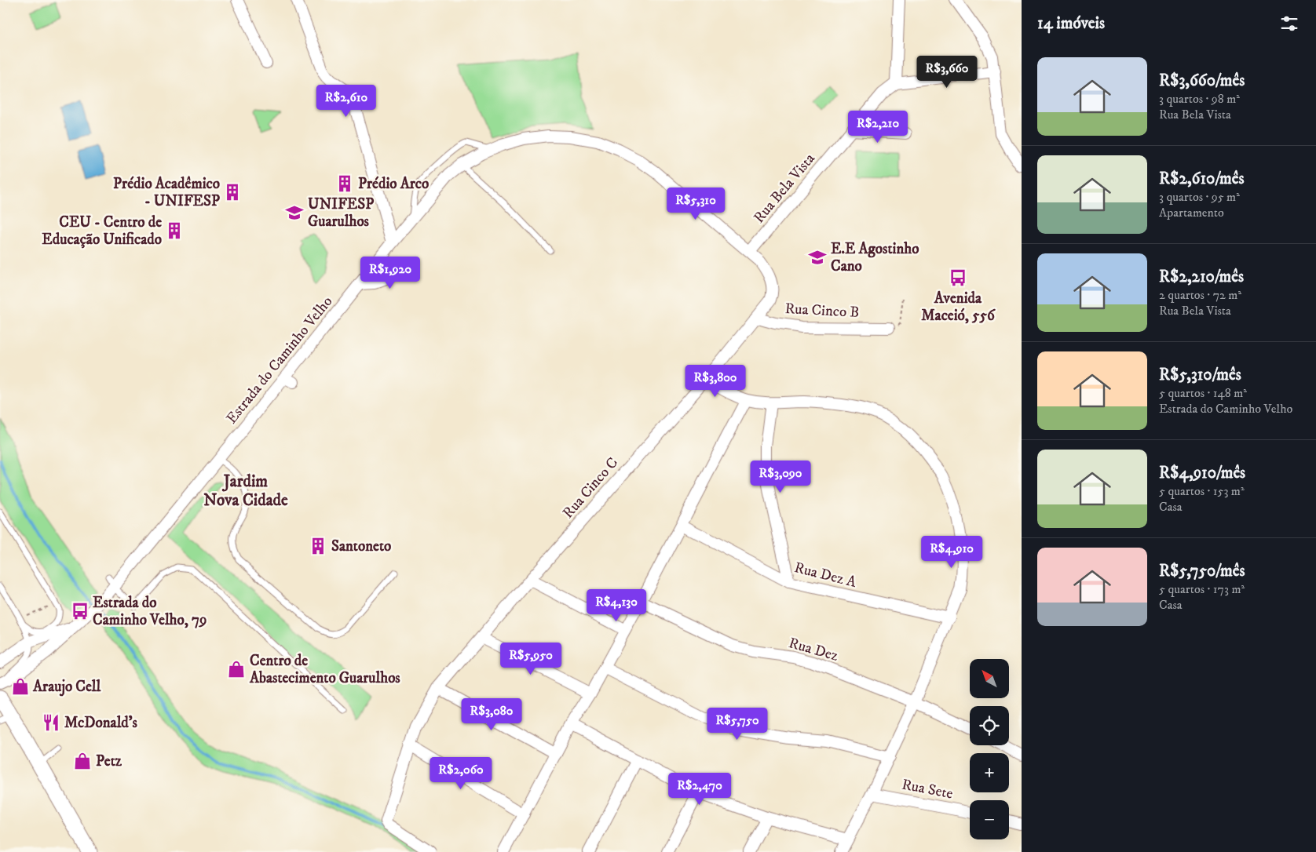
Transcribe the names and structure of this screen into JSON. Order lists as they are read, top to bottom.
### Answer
{
  "streets": {
    "street": [
      "Rua Bela Vista",
      "Rua Cinco B",
      "Estrada do Caminho Velho",
      "Rua Cinco C",
      "Rua Dez A",
      "Rua Dez",
      "Rua Sete"
    ]
  },
  "crossings": [
    ["Rua Bela Vista", "Estrada do Caminho Velho"],
    ["Rua Bela Vista", "Rua Cinco C"],
    ["Rua Cinco B", "Rua Cinco C"],
    ["Estrada do Caminho Velho", "Rua Cinco C"]
  ],
  "districts": ["Jardim Nova Cidade"],
  "places": {
    "building": [
      "Prédio Arco",
      "Prédio Acadêmico - UNIFESP",
      "CEU - Centro de Educação Unificado",
      "Santoneto"
    ],
    "school or university": ["UNIFESP Guarulhos", "E.E Agostinho Cano"],
    "bus stop": ["Avenida Maceió, 556", "Estrada do Caminho Velho, 79"],
    "shop": ["Centro de Abastecimento Guarulhos", "Araujo Cell", "Petz"],
    "restaurant": ["McDonald's"]
  },
  "north": "top left",
  "page": {
    "heading": "14 imóveis",
    "list": [
      {
        "name": "R$3,660/mês",
        "note": "3 quartos · 98 m² · Rua Bela Vista"
      },
      {
        "name": "R$2,610/mês",
        "note": "3 quartos · 95 m² · Apartamento"
      },
      {
        "name": "R$2,210/mês",
        "note": "2 quartos · 72 m² · Rua Bela Vista"
      },
      {
        "name": "R$5,310/mês",
        "note": "5 quartos · 148 m² · Estrada do Caminho Velho"
      },
      {
        "name": "R$4,910/mês",
        "note": "5 quartos · 153 m² · Casa"
      },
      {
        "name": "R$5,750/mês",
        "note": "5 quartos · 173 m² · Casa"
      }
    ],
    "price": [
      "R$3,660",
      "R$2,610",
      "R$2,210",
      "R$5,310",
      "R$1,920",
      "R$3,800",
      "R$3,090",
      "R$4,910",
      "R$4,130",
      "R$5,950",
      "R$3,080",
      "R$5,750",
      "R$2,060",
      "R$2,470"
    ],
    "map_buttons": ["+", "−"]
  }
}
